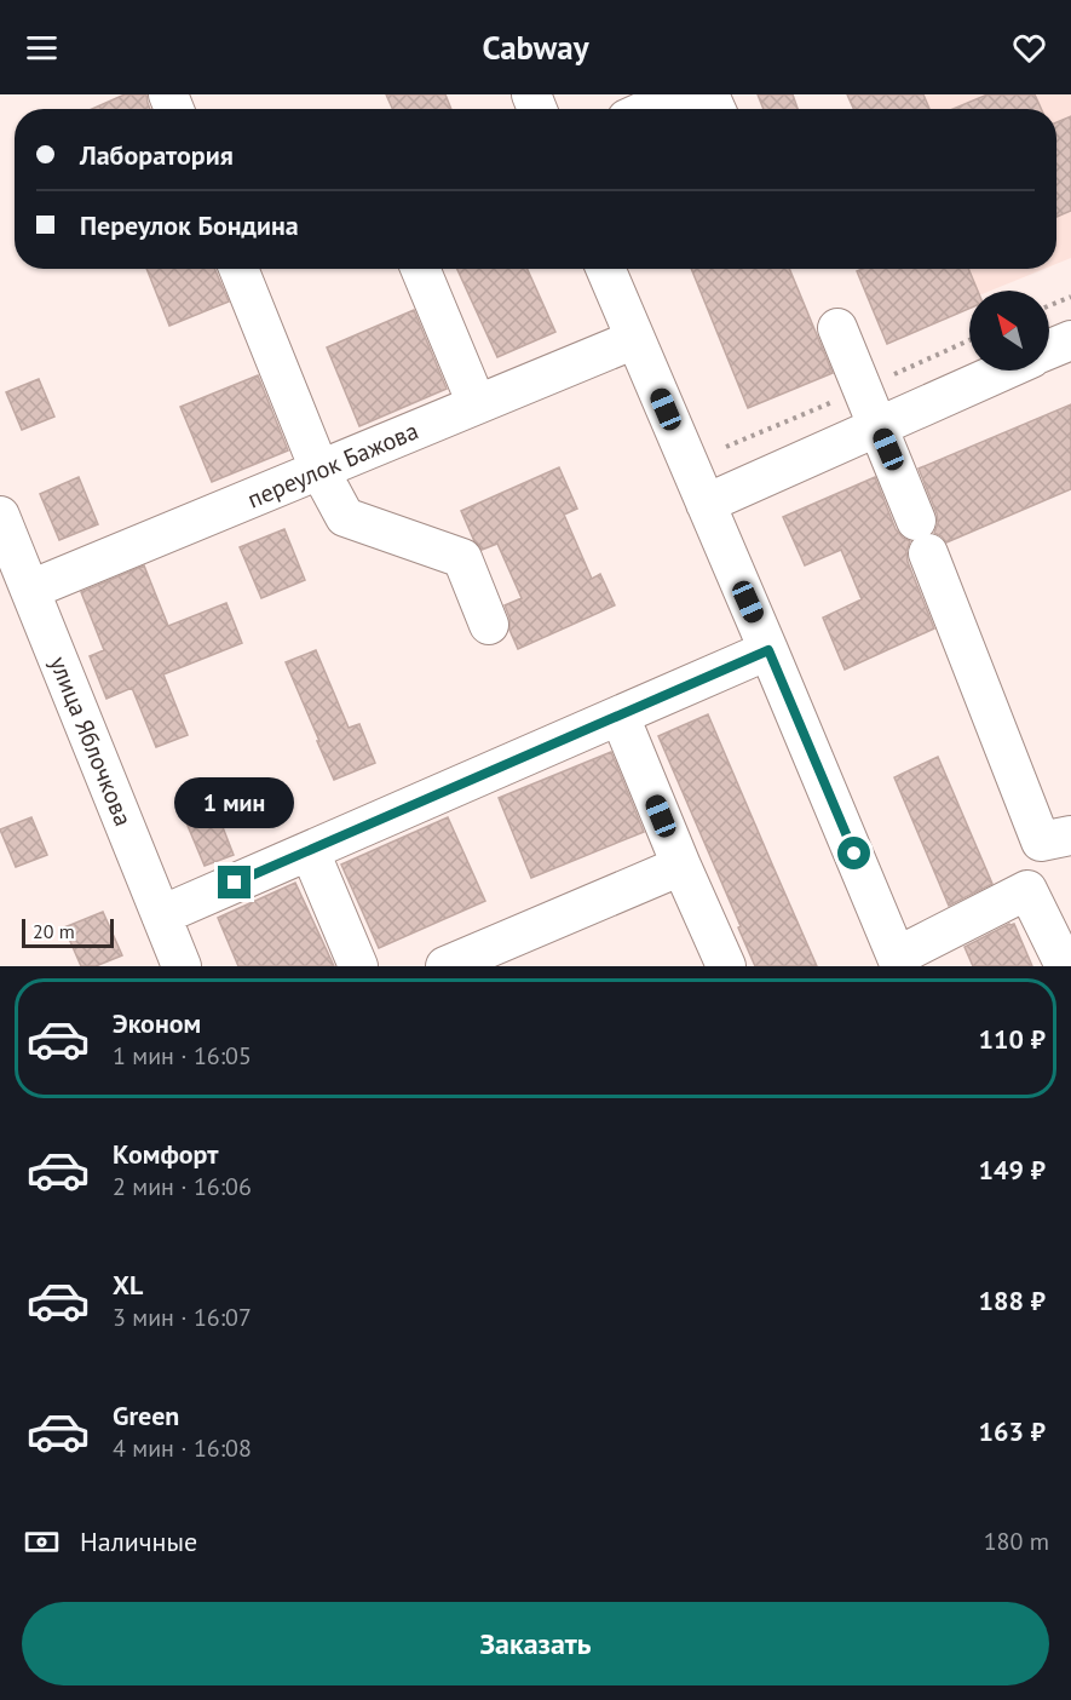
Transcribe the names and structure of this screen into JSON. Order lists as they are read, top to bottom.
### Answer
{
  "streets": {
    "street": ["переулок Бажова", "улица Яблочкова"]
  },
  "crossings": [
    ["переулок Бажова", "улица Яблочкова"]
  ],
  "scale_bar": "20 m",
  "north": "top left",
  "page": {
    "header": "Cabway",
    "banner": ["Лаборатория", "Переулок Бондина"],
    "bubble": "1 мин",
    "scale": "20 m",
    "list": [
      {
        "name": "Эконом",
        "note": "1 мин · 16:05",
        "value": "110 ₽"
      },
      {
        "name": "Комфорт",
        "note": "2 мин · 16:06",
        "value": "149 ₽"
      },
      {
        "name": "XL",
        "note": "3 мин · 16:07",
        "value": "188 ₽"
      },
      {
        "name": "Green",
        "note": "4 мин · 16:08",
        "value": "163 ₽"
      }
    ],
    "pay": ["Наличные", "180 m"],
    "buttons": "Заказать"
  }
}
